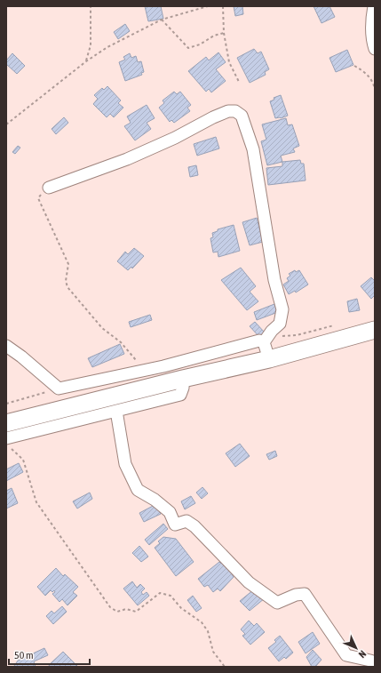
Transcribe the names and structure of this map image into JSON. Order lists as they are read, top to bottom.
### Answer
{
  "scale_bar": "50 m",
  "north": "bottom right"
}
